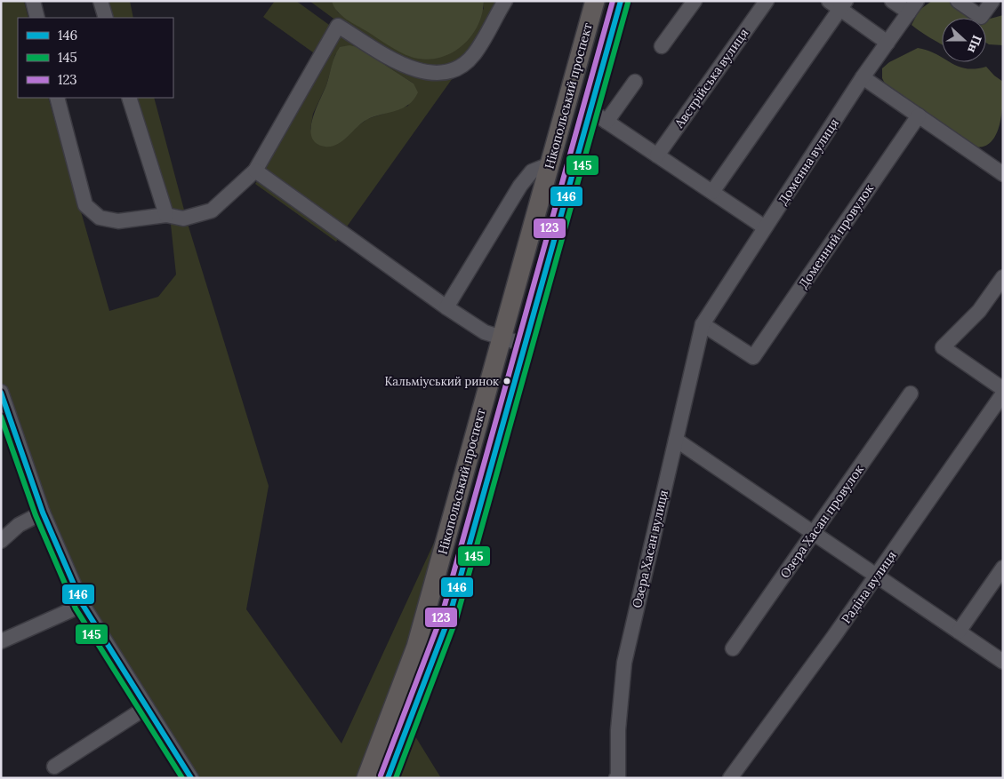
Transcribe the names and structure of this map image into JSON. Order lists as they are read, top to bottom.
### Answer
{
  "streets": {
    "main road": ["Нікопольський проспект"],
    "street": [
      "Австрійська вулиця",
      "Доменна вулиця",
      "Доменний провулок",
      "Озера Хасан провулок",
      "Озера Хасан вулиця",
      "Радіна вулиця"
    ]
  },
  "crossings": [
    ["Доменна вулиця", "Доменний провулок"],
    ["Доменна вулиця", "Озера Хасан вулиця"],
    ["Доменний провулок", "Озера Хасан вулиця"]
  ],
  "places": ["Кальміуський ринок"],
  "lines": ["transit line 146", "transit line 123", "transit line 145"],
  "legend": ["146", "145", "123"],
  "north": "right"
}
